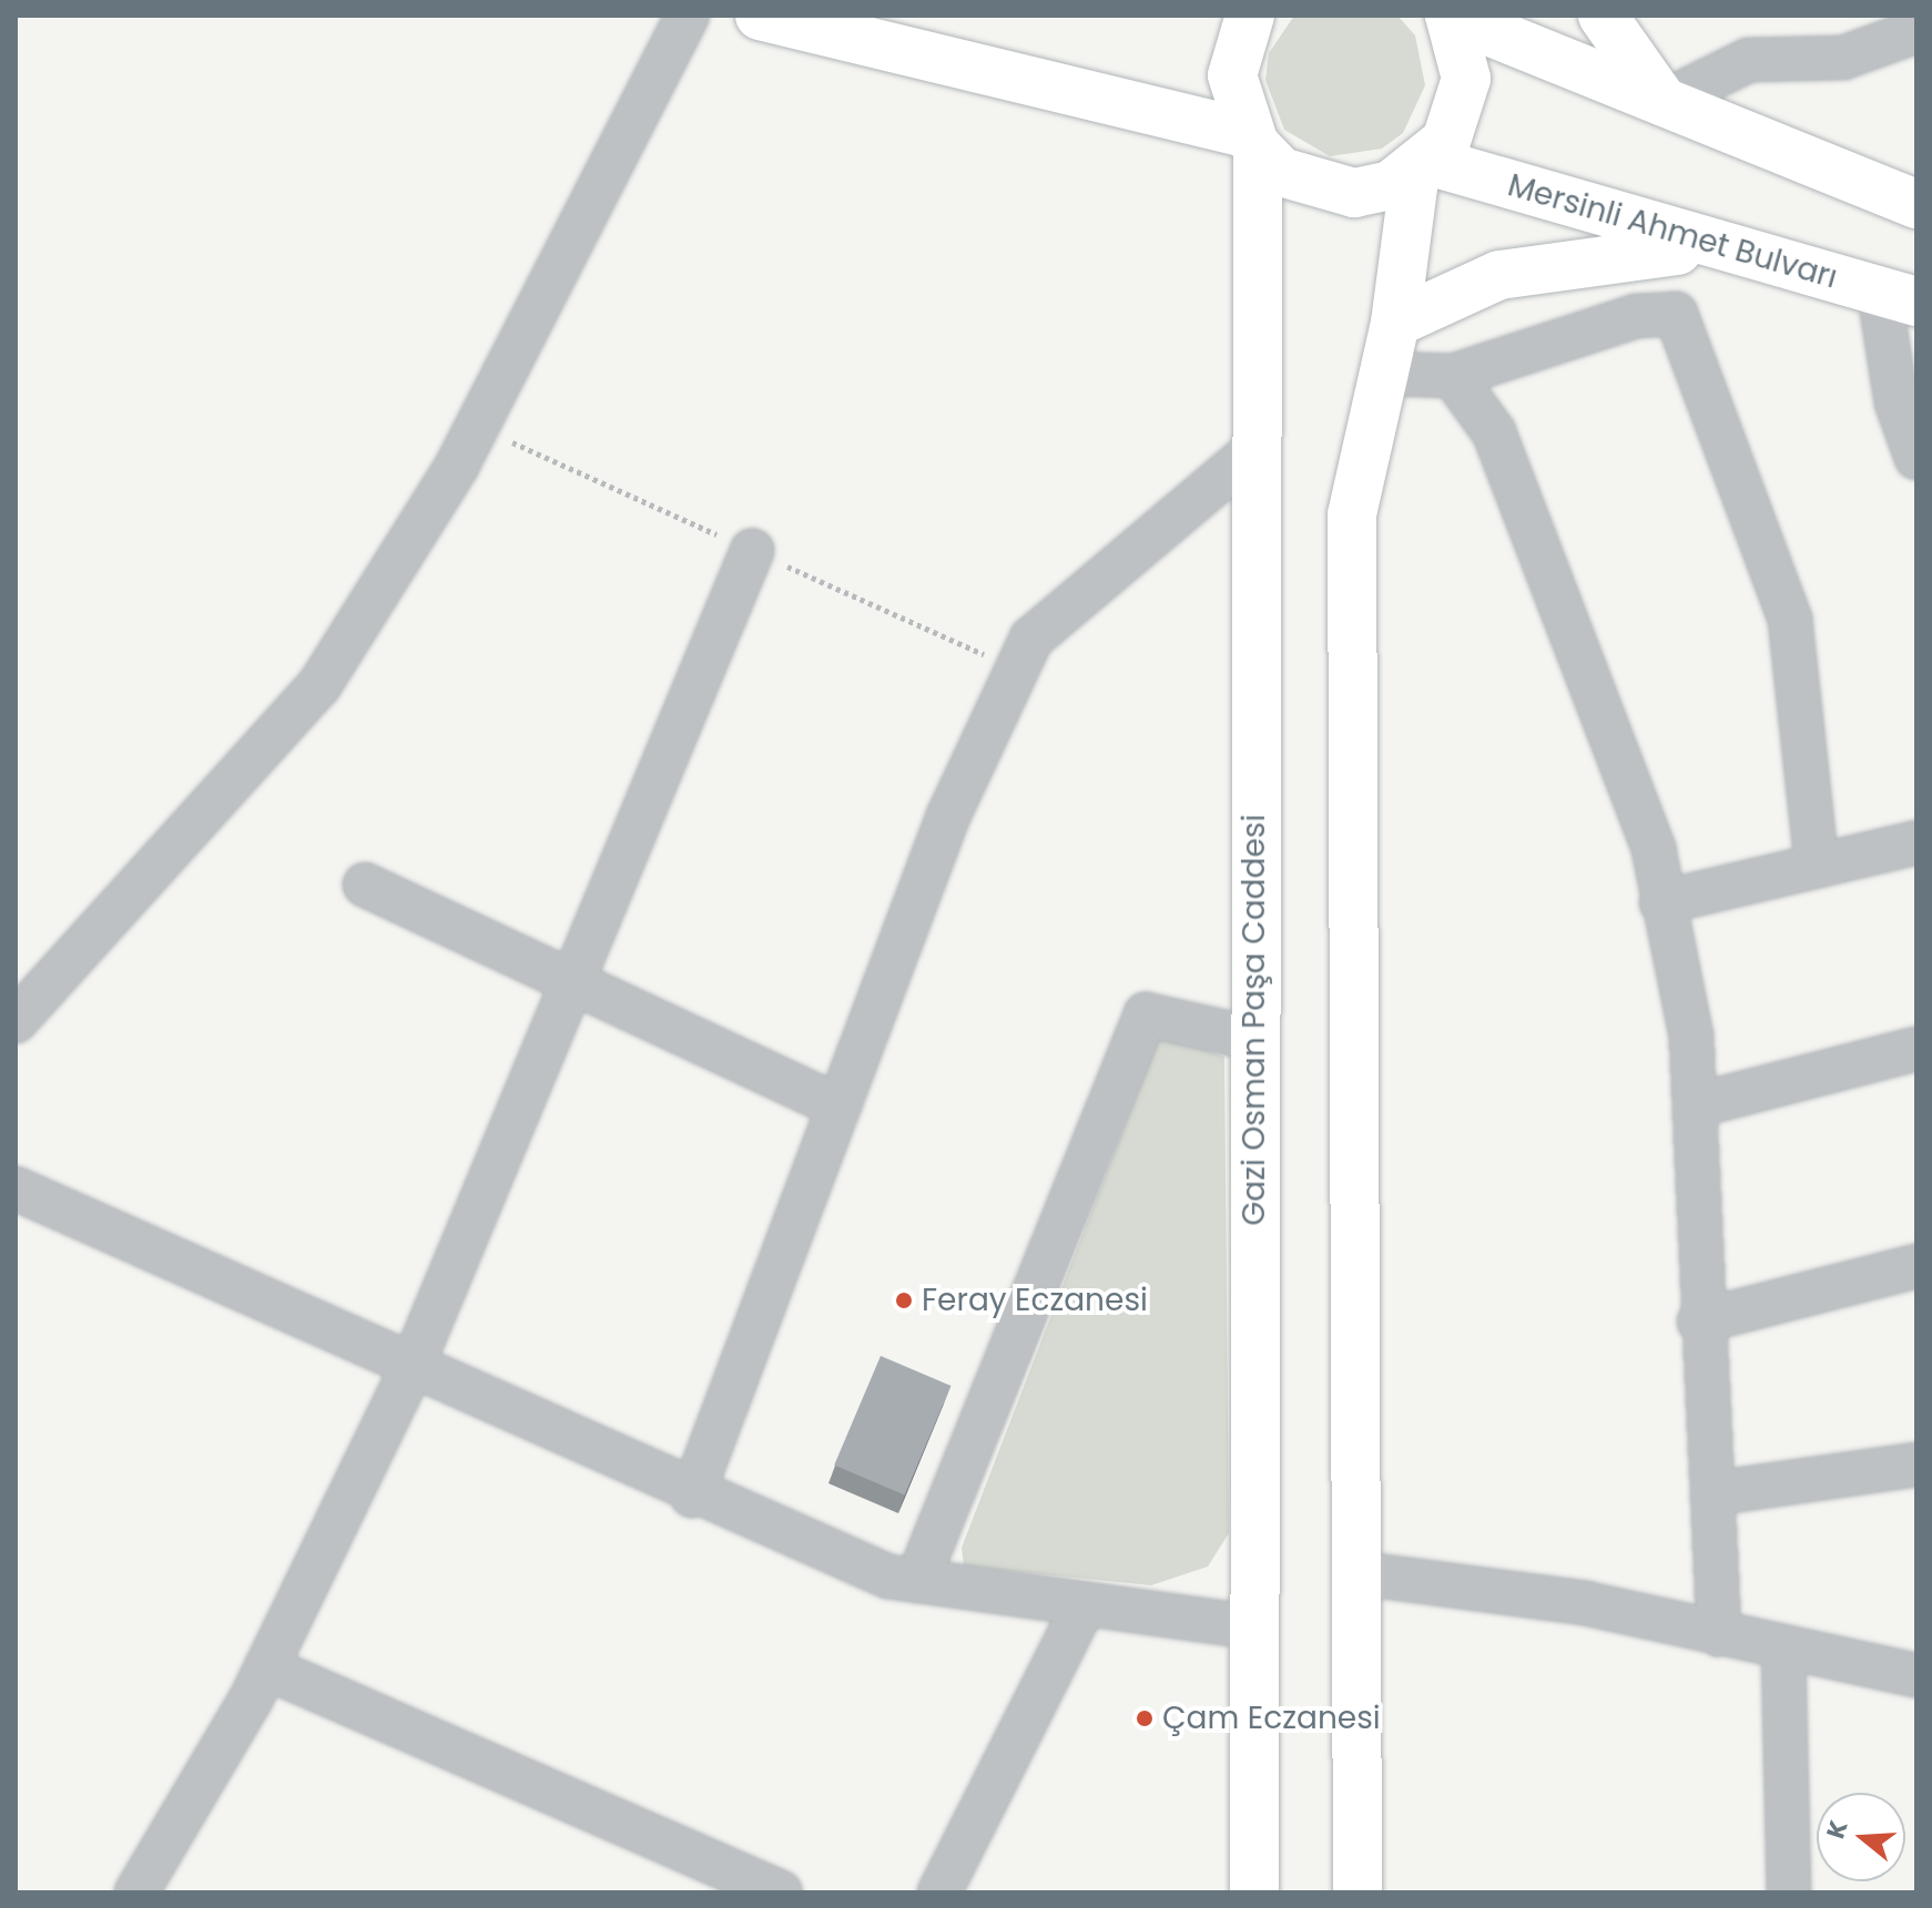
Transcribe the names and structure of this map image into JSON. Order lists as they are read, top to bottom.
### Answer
{
  "streets": {
    "main road": ["Mersinli Ahmet Bulvarı", "Gazi Osman Paşa Caddesi"]
  },
  "places": ["Feray Eczanesi", "Çam Eczanesi"],
  "north": "left"
}
